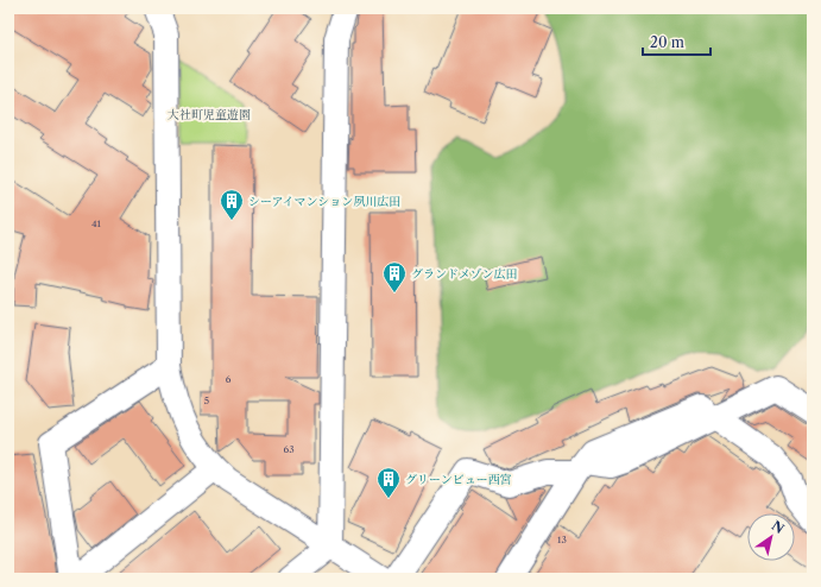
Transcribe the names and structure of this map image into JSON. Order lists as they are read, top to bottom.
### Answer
{
  "parks": ["大社町児童遊園"],
  "places": {
    "building": ["シーアイマンション夙川広田", "グランドメゾン広田", "グリーンビュー西宮"]
  },
  "house_numbers": [
    "41",
    "6",
    "5",
    "63",
    "13"
  ],
  "scale_bar": "20 m",
  "north": "top right"
}
